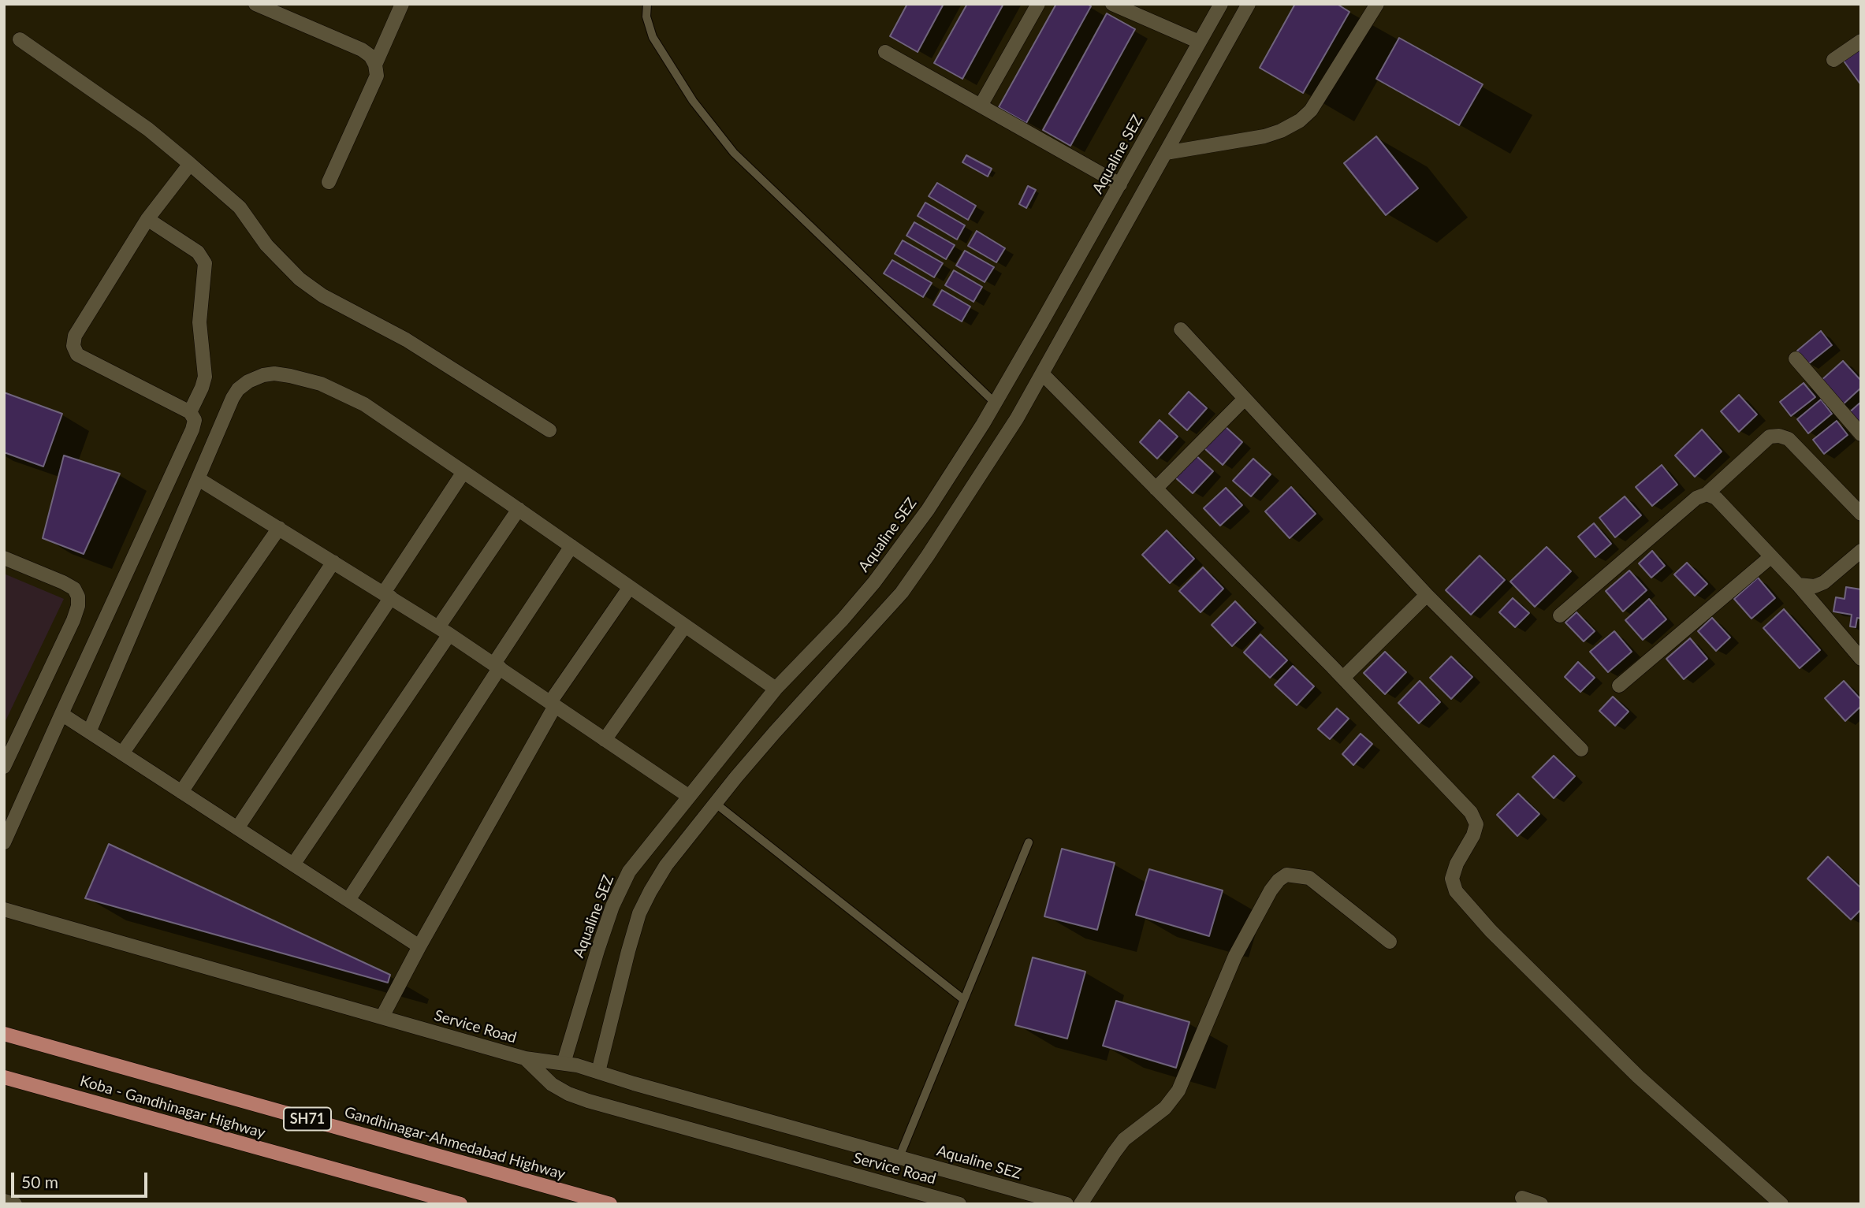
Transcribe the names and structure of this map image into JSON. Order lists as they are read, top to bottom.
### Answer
{
  "streets": {
    "main road": ["Koba - Gandhinagar Highway", "SH71", "Gandhinagar-Ahmedabad Highway"],
    "street": ["Aqualine SEZ", "Service Road"]
  },
  "crossings": [
    ["Aqualine SEZ", "Service Road"]
  ],
  "scale_bar": "50 m"
}
